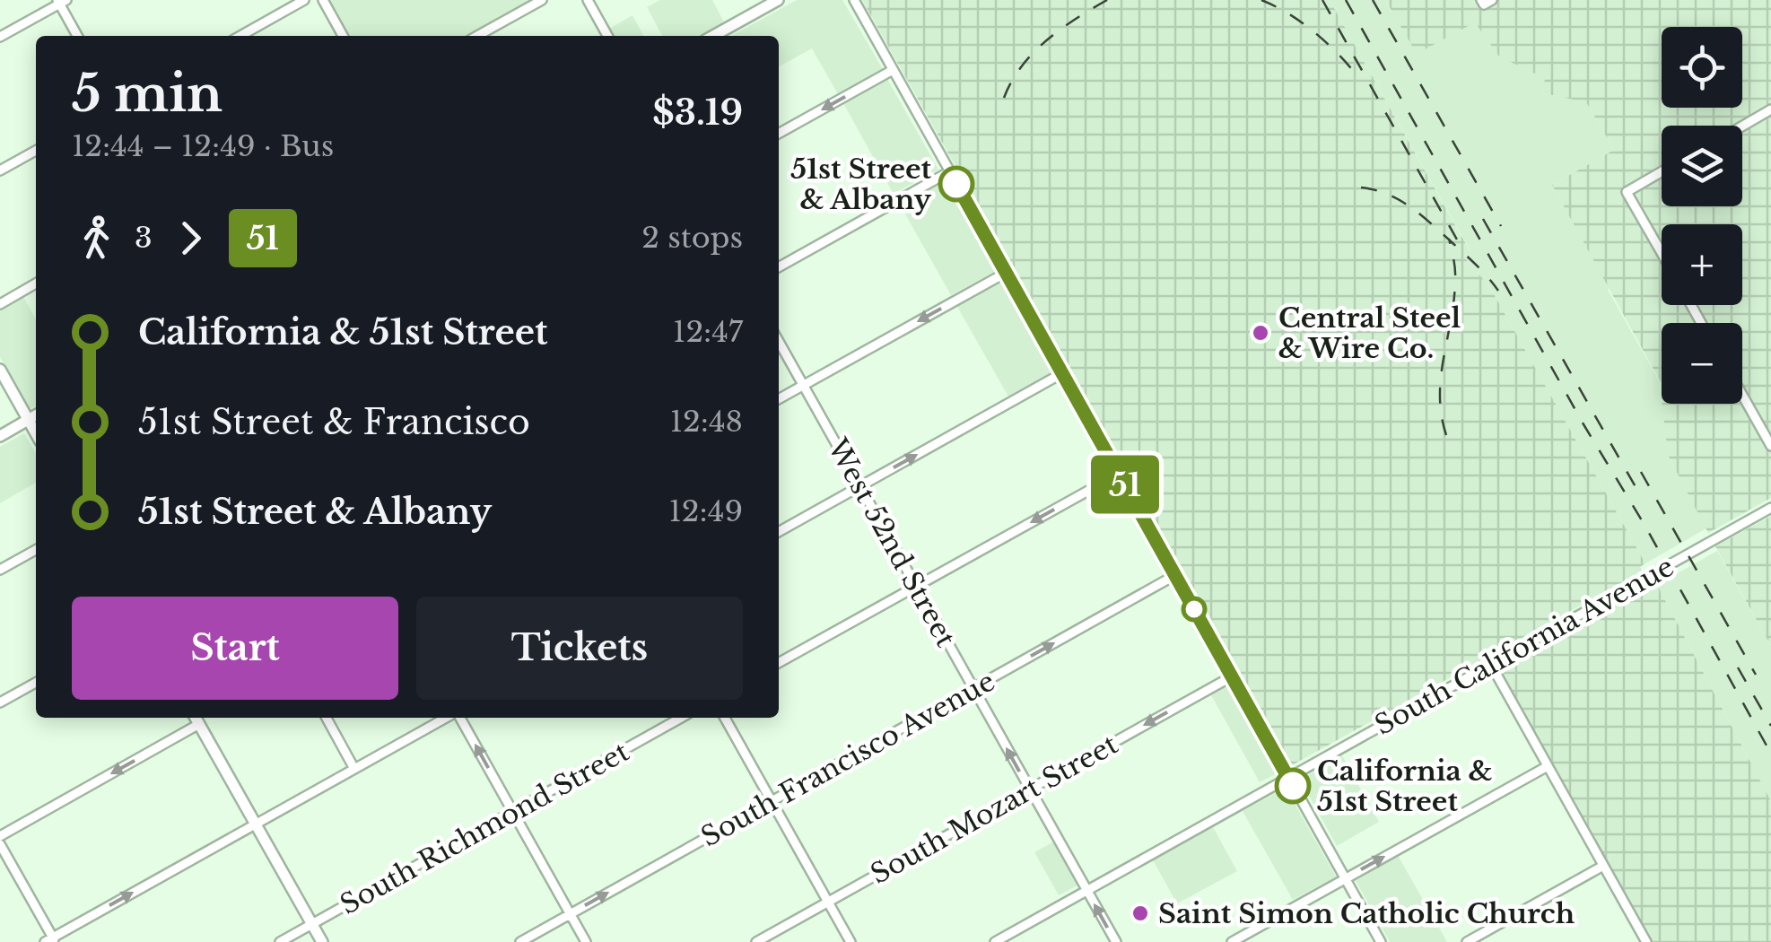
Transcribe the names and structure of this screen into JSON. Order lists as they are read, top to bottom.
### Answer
{
  "streets": {
    "street": [
      "West 52nd Street",
      "South California Avenue",
      "South Francisco Avenue",
      "South Mozart Street",
      "South Richmond Street"
    ]
  },
  "crossings": [
    ["West 52nd Street", "South California Avenue"],
    ["West 52nd Street", "South Francisco Avenue"],
    ["West 52nd Street", "South Mozart Street"]
  ],
  "one_way": ["South Francisco Avenue", "South Mozart Street"],
  "places": [
    "51st Street & Albany",
    "Central Steel & Wire Co.",
    "California & 51st Street",
    "Saint Simon Catholic Church"
  ],
  "lines": ["bus line 51"],
  "page": {
    "on_map": "51",
    "map_buttons": ["+", "−"],
    "heading": ["5 min", "12:44 – 12:49 · Bus", "$3.19"],
    "legs": ["3", "51", "2 stops"],
    "list": [
      {
        "name": "California & 51st Street",
        "value": "12:47"
      },
      {
        "name": "51st Street & Francisco",
        "value": "12:48"
      },
      {
        "name": "51st Street & Albany",
        "value": "12:49"
      }
    ],
    "buttons": ["Start", "Tickets"]
  }
}
